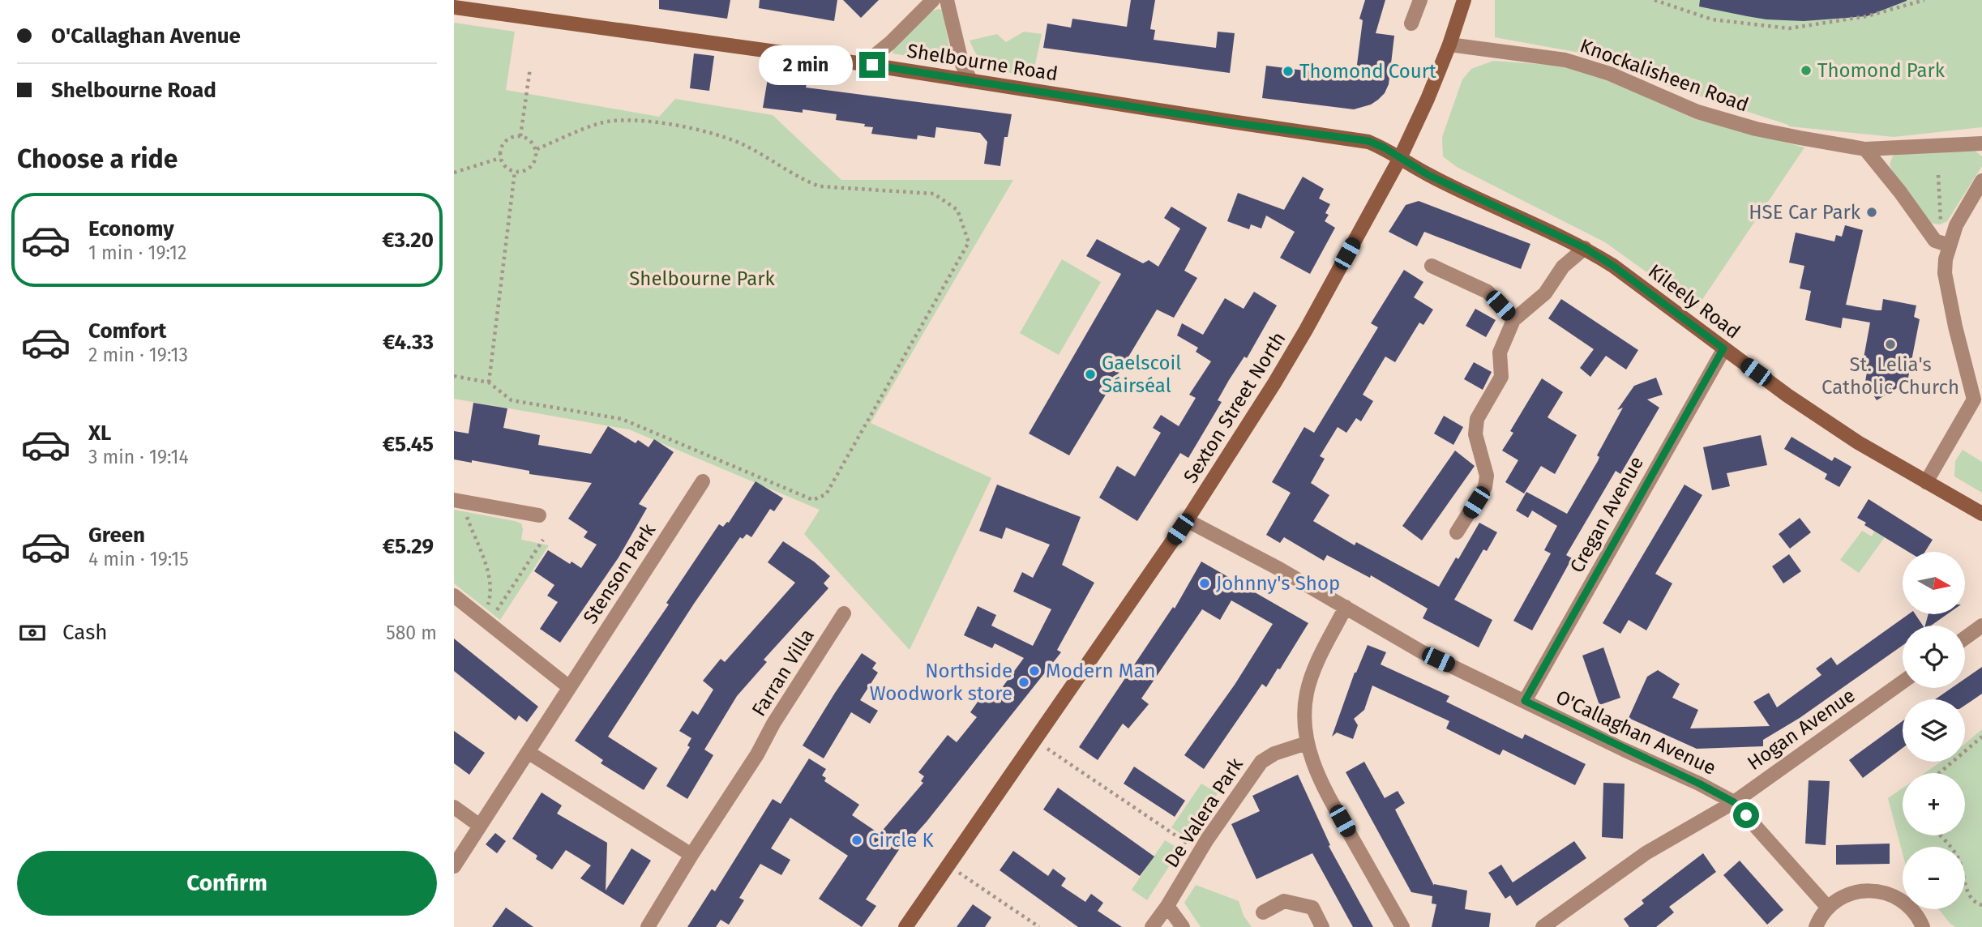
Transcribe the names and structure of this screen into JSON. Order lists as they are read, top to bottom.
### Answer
{
  "streets": {
    "main road": ["Shelbourne Road", "Kileely Road", "Sexton Street North"],
    "street": [
      "Knockalisheen Road",
      "Cregan Avenue",
      "Stenson Park",
      "Farran Villa",
      "Hogan Avenue",
      "O'Callaghan Avenue",
      "De Valera Park"
    ]
  },
  "crossings": [
    ["Shelbourne Road", "Kileely Road"],
    ["Shelbourne Road", "Sexton Street North"],
    ["Knockalisheen Road", "Sexton Street North"],
    ["Kileely Road", "Sexton Street North"],
    ["Kileely Road", "Cregan Avenue"],
    ["Sexton Street North", "O'Callaghan Avenue"],
    ["Cregan Avenue", "O'Callaghan Avenue"],
    ["Hogan Avenue", "O'Callaghan Avenue"]
  ],
  "parks": ["Shelbourne Park"],
  "places": [
    "Thomond Park",
    "Thomond Court",
    "HSE Car Park",
    "St. Lelia's Catholic Church",
    "Gaelscoil Sáirséal",
    "Johnny's Shop",
    "Modern Man",
    "Northside Woodwork store",
    "Circle K"
  ],
  "north": "right",
  "page": {
    "banner": ["O'Callaghan Avenue", "Shelbourne Road"],
    "bubble": "2 min",
    "heading": "Choose a ride",
    "list": [
      {
        "name": "Economy",
        "note": "1 min · 19:12",
        "value": "€3.20"
      },
      {
        "name": "Comfort",
        "note": "2 min · 19:13",
        "value": "€4.33"
      },
      {
        "name": "XL",
        "note": "3 min · 19:14",
        "value": "€5.45"
      },
      {
        "name": "Green",
        "note": "4 min · 19:15",
        "value": "€5.29"
      }
    ],
    "map_buttons": ["+", "−"],
    "pay": ["Cash", "580 m"],
    "buttons": "Confirm"
  }
}
